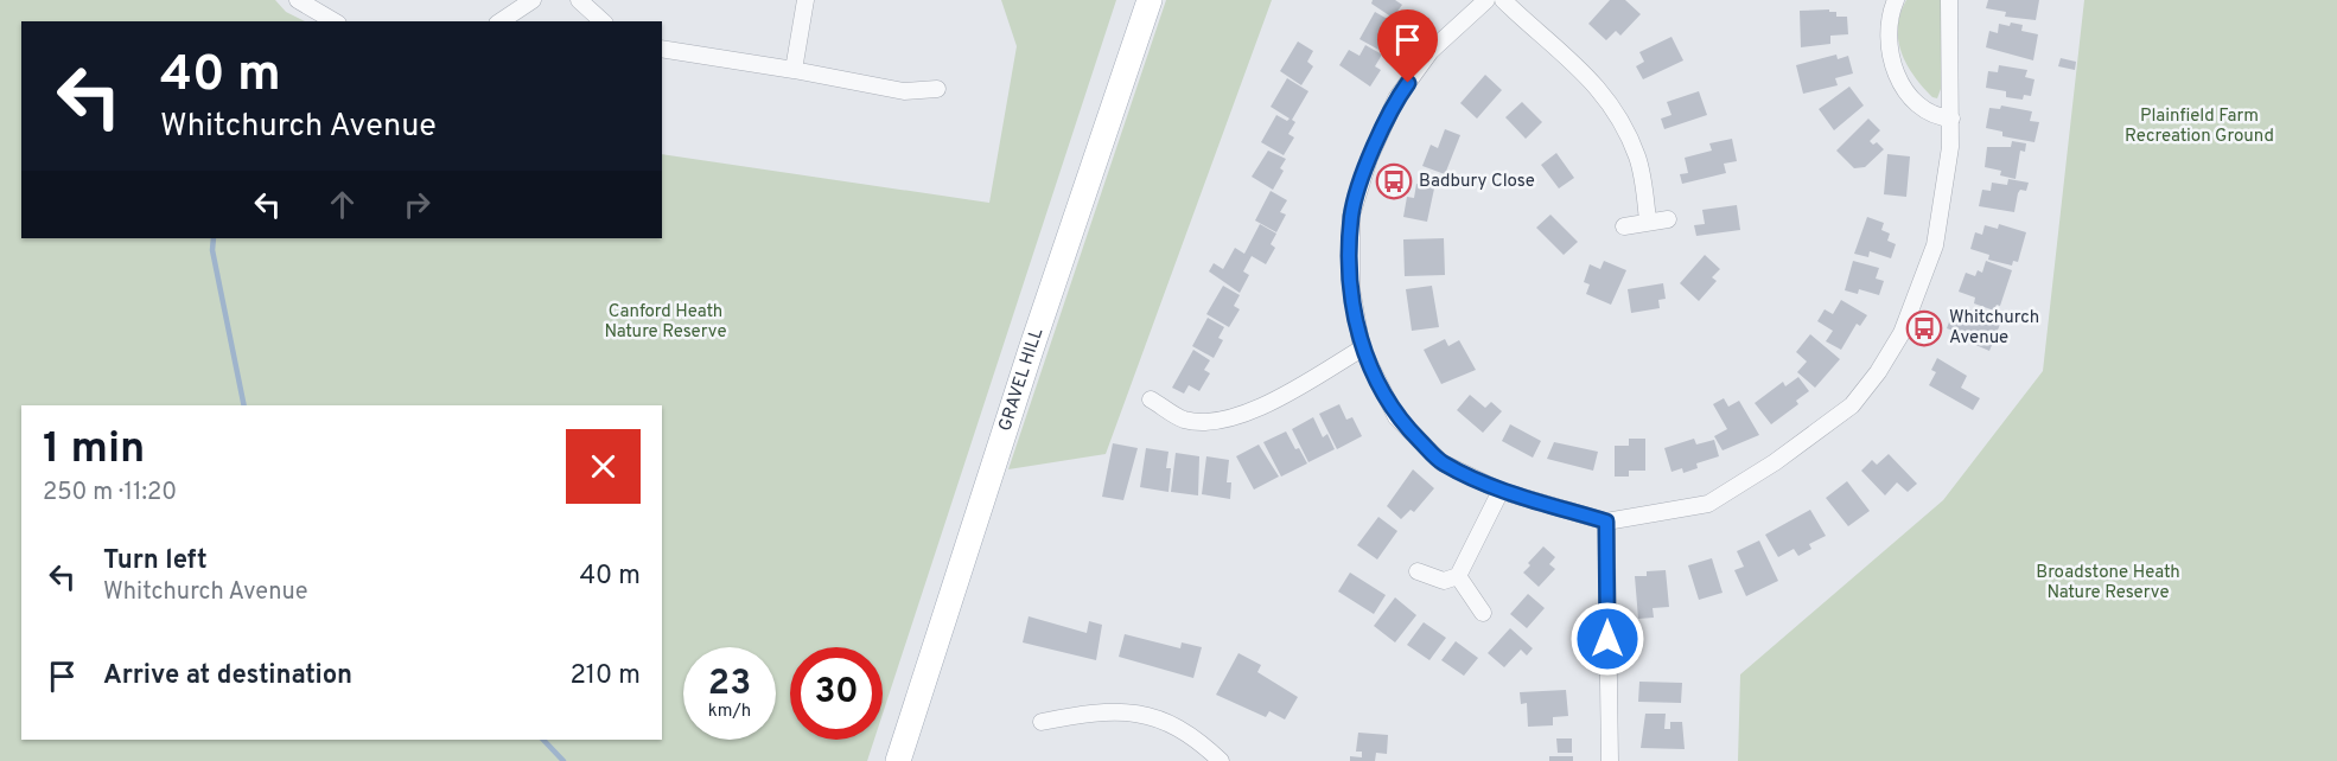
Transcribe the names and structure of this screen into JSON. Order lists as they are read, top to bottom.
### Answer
{
  "streets": {
    "main road": ["GRAVEL HILL"]
  },
  "parks": ["Plainfield Farm Recreation Ground", "Canford Heath Nature Reserve", "Broadstone Heath Nature Reserve"],
  "places": {
    "bus stop": ["Badbury Close", "Whitchurch Avenue"]
  },
  "page": {
    "turn": ["40 m", "Whitchurch Avenue"],
    "heading": ["1 min", "250 m · 11:20"],
    "list": [
      {
        "name": "Turn left",
        "note": "Whitchurch Avenue",
        "value": "40 m"
      },
      {
        "name": "Arrive at destination",
        "value": "210 m"
      }
    ],
    "speed": "23 km/h",
    "limit": "30"
  }
}
